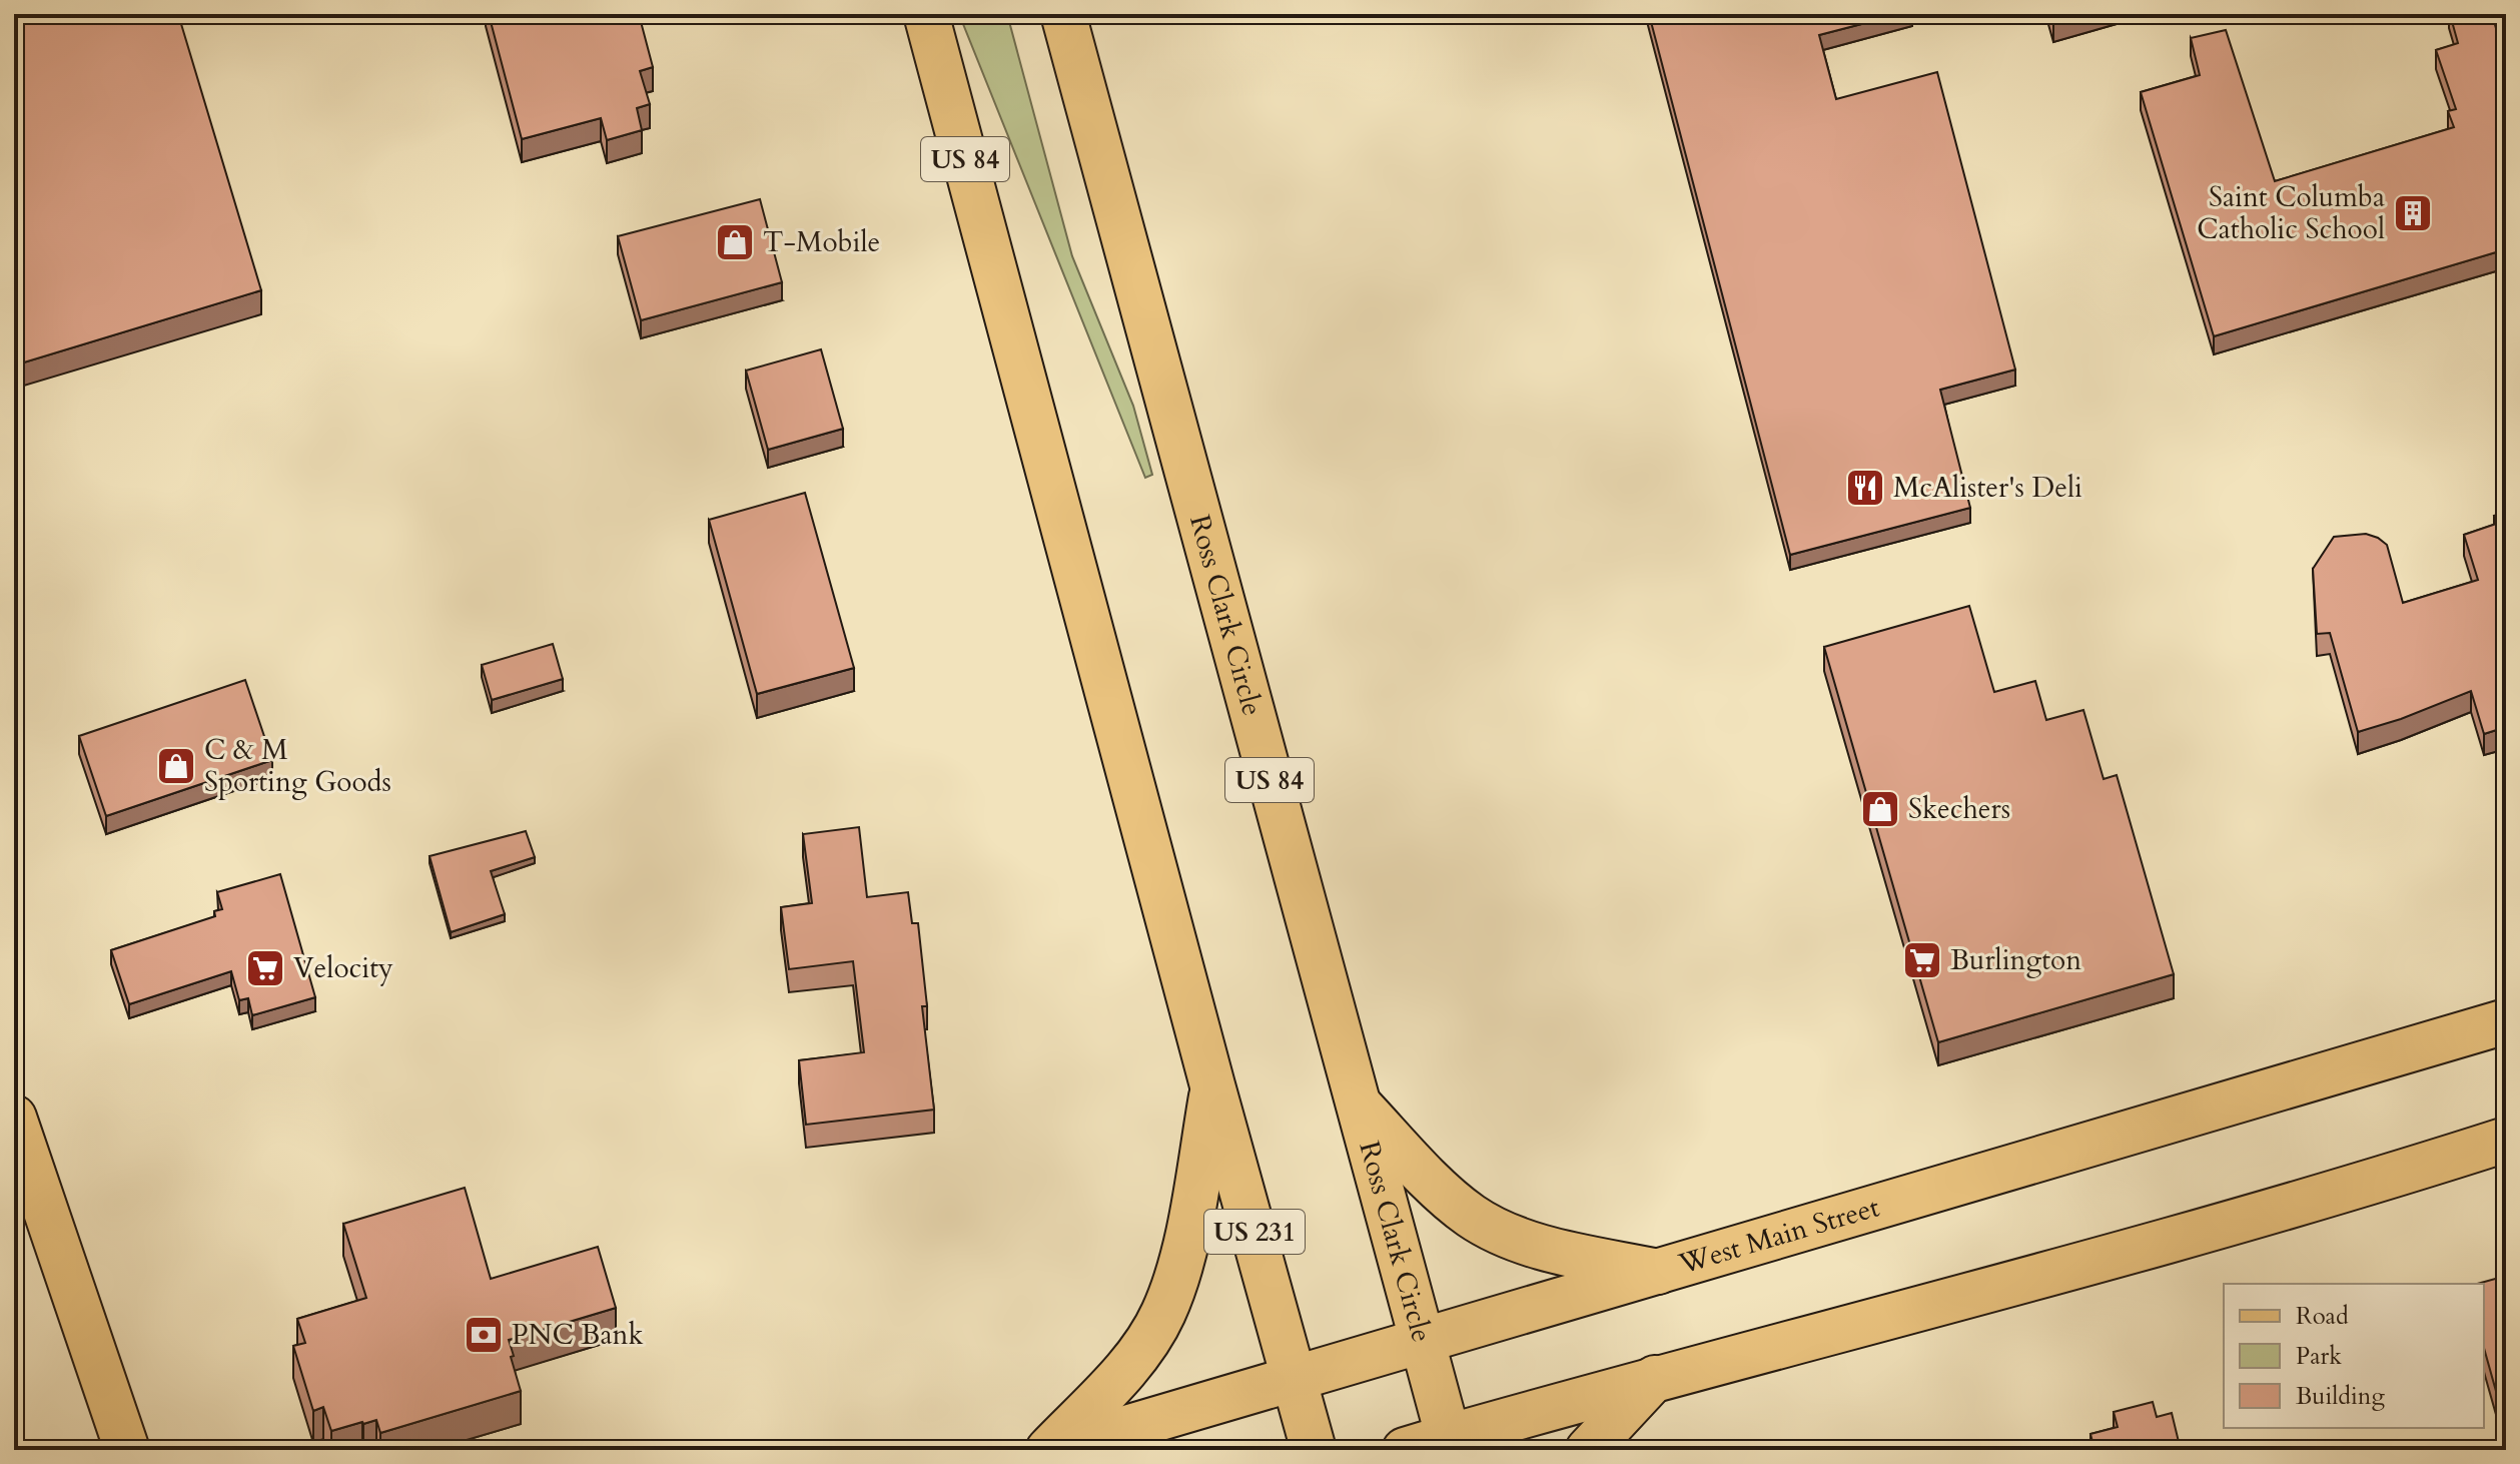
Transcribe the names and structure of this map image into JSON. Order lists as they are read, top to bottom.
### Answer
{
  "streets": {
    "main road": [
      "US 84",
      "Ross Clark Circle",
      "US 231",
      "West Main Street"
    ]
  },
  "crossings": [
    ["US 84", "US 231"],
    ["US 84", "West Main Street"],
    ["Ross Clark Circle", "West Main Street"],
    ["US 231", "West Main Street"]
  ],
  "places": {
    "building": ["Saint Columba Catholic School"],
    "shop": ["T-Mobile", "C & M Sporting Goods", "Skechers"],
    "restaurant": ["McAlister's Deli"],
    "supermarket": ["Burlington", "Velocity"],
    "bank": ["PNC Bank"]
  },
  "legend": ["Road", "Park", "Building"]
}
